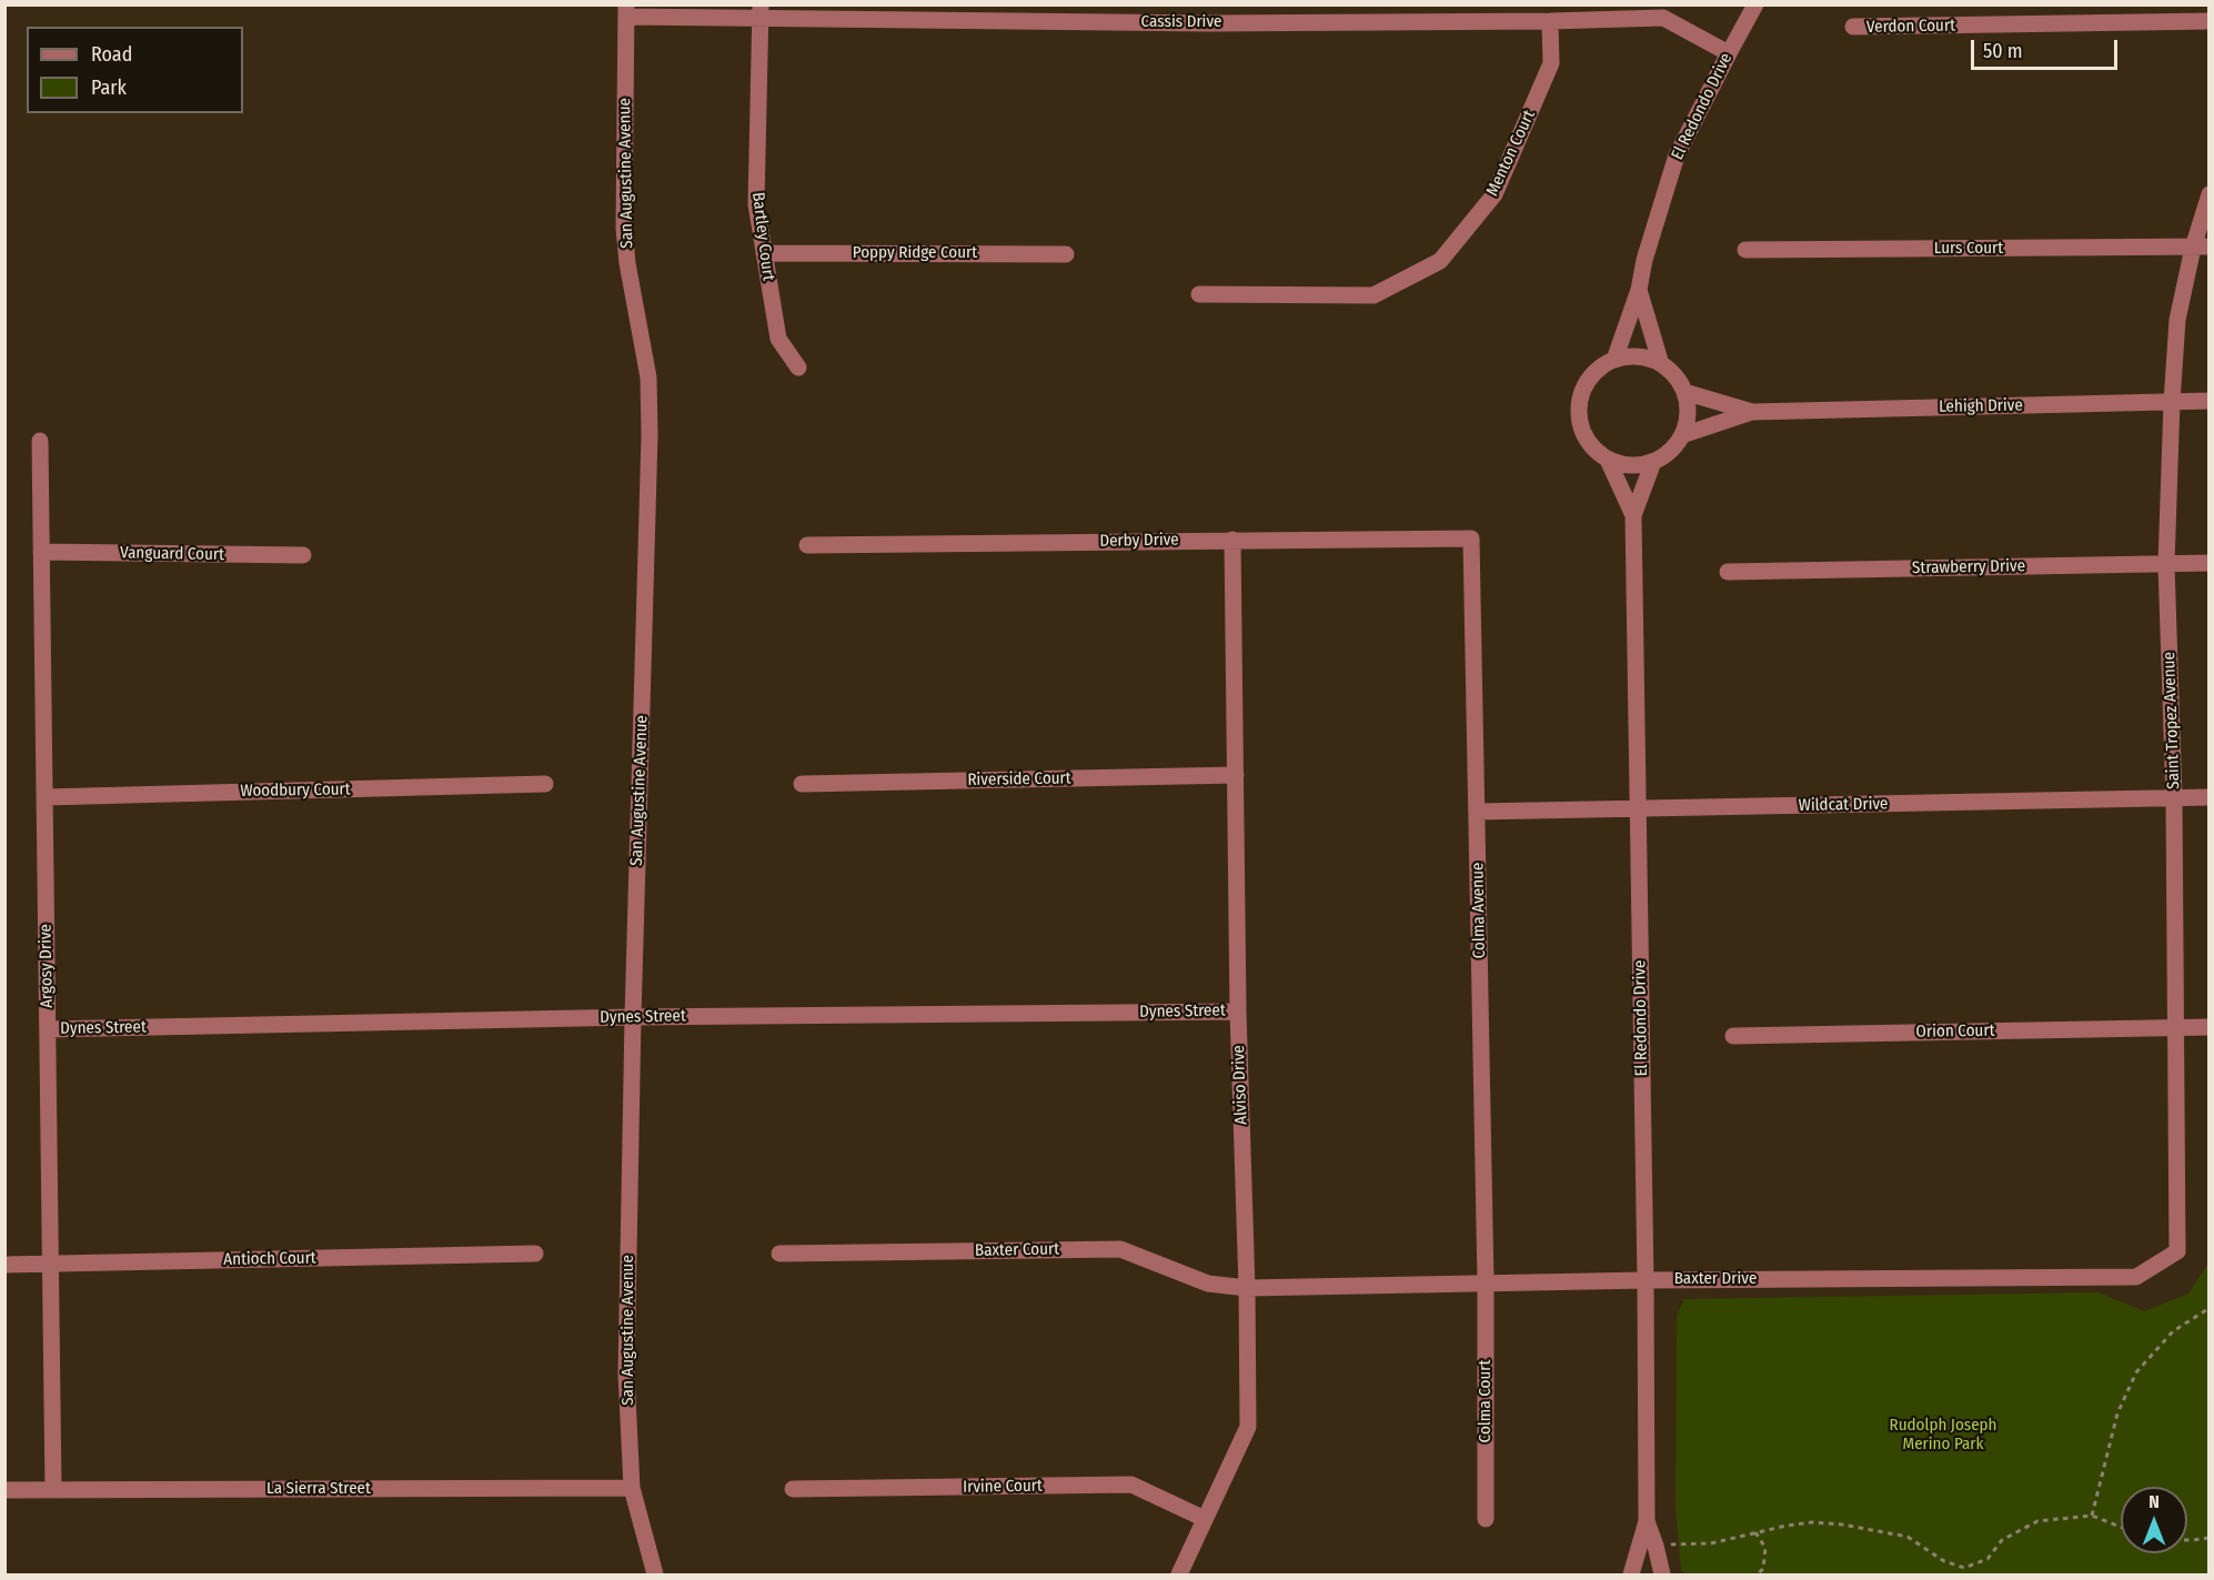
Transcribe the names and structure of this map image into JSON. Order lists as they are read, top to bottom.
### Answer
{
  "streets": {
    "street": [
      "Cassis Drive",
      "Verdon Court",
      "El Redondo Drive",
      "Menton Court",
      "San Augustine Avenue",
      "Bartley Court",
      "Lurs Court",
      "Poppy Ridge Court",
      "Lehigh Drive",
      "Derby Drive",
      "Vanguard Court",
      "Strawberry Drive",
      "Saint Tropez Avenue",
      "Riverside Court",
      "Woodbury Court",
      "Wildcat Drive",
      "Colma Avenue",
      "Argosy Drive",
      "Dynes Street",
      "Orion Court",
      "Alviso Drive",
      "Baxter Court",
      "Antioch Court",
      "Baxter Drive",
      "Colma Court",
      "Irvine Court",
      "La Sierra Street"
    ]
  },
  "crossings": [
    ["Cassis Drive", "El Redondo Drive"],
    ["Cassis Drive", "Menton Court"],
    ["Cassis Drive", "San Augustine Avenue"],
    ["Cassis Drive", "Bartley Court"],
    ["El Redondo Drive", "Lehigh Drive"],
    ["El Redondo Drive", "Wildcat Drive"],
    ["El Redondo Drive", "Baxter Drive"],
    ["San Augustine Avenue", "Dynes Street"],
    ["San Augustine Avenue", "La Sierra Street"],
    ["Bartley Court", "Poppy Ridge Court"],
    ["Lurs Court", "Saint Tropez Avenue"],
    ["Lehigh Drive", "Saint Tropez Avenue"],
    ["Derby Drive", "Colma Avenue"],
    ["Derby Drive", "Alviso Drive"],
    ["Vanguard Court", "Argosy Drive"],
    ["Strawberry Drive", "Saint Tropez Avenue"],
    ["Saint Tropez Avenue", "Wildcat Drive"],
    ["Saint Tropez Avenue", "Orion Court"],
    ["Saint Tropez Avenue", "Baxter Drive"],
    ["Riverside Court", "Alviso Drive"],
    ["Woodbury Court", "Argosy Drive"],
    ["Wildcat Drive", "Colma Avenue"],
    ["Colma Avenue", "Baxter Drive"],
    ["Colma Avenue", "Colma Court"],
    ["Argosy Drive", "Dynes Street"],
    ["Argosy Drive", "Antioch Court"],
    ["Argosy Drive", "La Sierra Street"],
    ["Dynes Street", "Alviso Drive"],
    ["Alviso Drive", "Baxter Court"],
    ["Alviso Drive", "Baxter Drive"],
    ["Alviso Drive", "Irvine Court"],
    ["Baxter Court", "Baxter Drive"],
    ["Baxter Drive", "Colma Court"]
  ],
  "parks": ["Rudolph Joseph Merino Park"],
  "legend": ["Road", "Park"],
  "scale_bar": "50 m",
  "north": "top"
}
